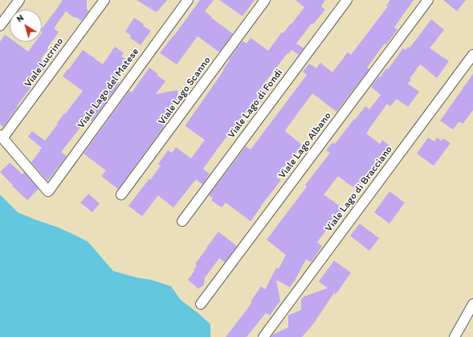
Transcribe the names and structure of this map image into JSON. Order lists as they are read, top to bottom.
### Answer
{
  "streets": {
    "street": [
      "Viale Lucrino",
      "Viale Lago del Matese",
      "Viale Lago Scanno",
      "Viale Lago di Fondi",
      "Viale Lago Albano",
      "Viale Lago di Bracciano"
    ]
  },
  "crossings": [
    ["Viale Lucrino", "Viale Lago del Matese"]
  ],
  "north": "top left"
}
